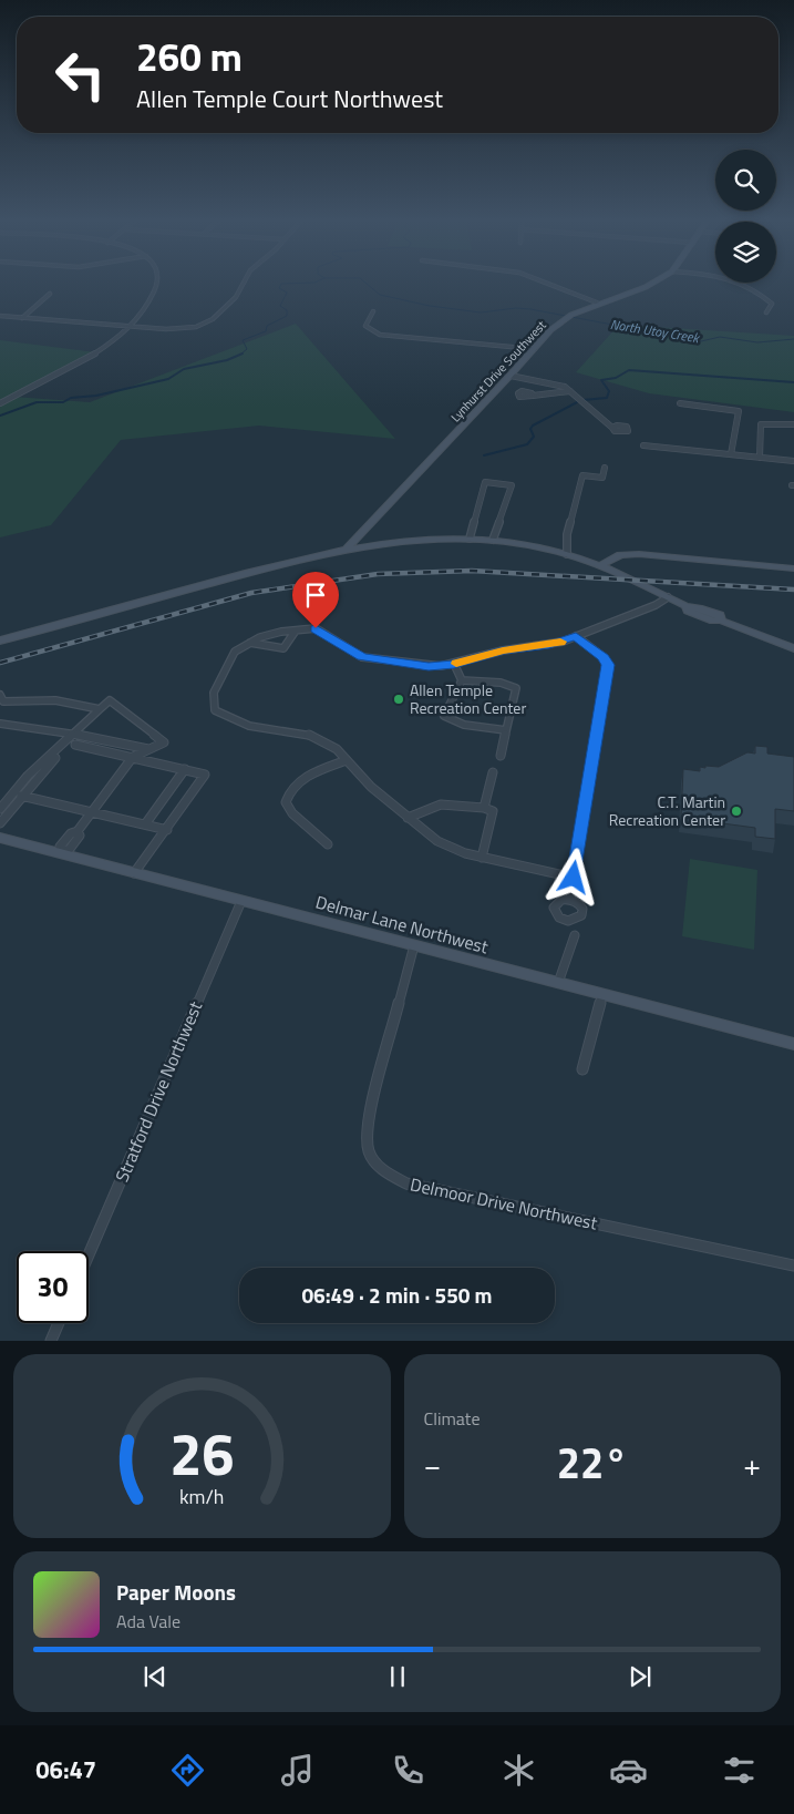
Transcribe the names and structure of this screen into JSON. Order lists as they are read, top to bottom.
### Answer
{
  "streets": {
    "street": [
      "Lynhurst Drive Southwest",
      "Delmar Lane Northwest",
      "Stratford Drive Northwest",
      "Delmoor Drive Northwest"
    ]
  },
  "crossings": [
    ["Delmar Lane Northwest", "Stratford Drive Northwest"],
    ["Delmar Lane Northwest", "Delmoor Drive Northwest"]
  ],
  "water": ["North Utoy Creek"],
  "places": ["Allen Temple Recreation Center", "C.T. Martin Recreation Center"],
  "page": {
    "turn": ["260 m", "Allen Temple Court Northwest"],
    "limit": "30",
    "trip": "06:49 · 2 min · 550 m",
    "tile": "Climate",
    "heat": ["−", "22°", "+"],
    "song": ["Paper Moons", "Ada Vale"],
    "tabs": "06:47",
    "gauge": ["26", "km/h"]
  }
}
